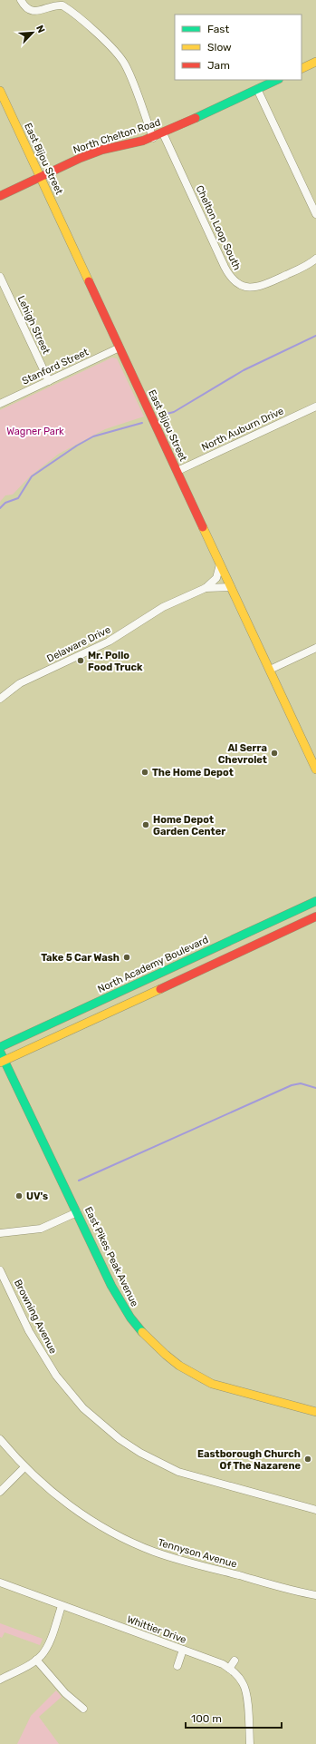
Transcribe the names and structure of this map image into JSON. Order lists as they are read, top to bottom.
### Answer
{
  "streets": {
    "main road": [
      "North Chelton Road",
      "East Bijou Street",
      "North Academy Boulevard",
      "East Pikes Peak Avenue"
    ],
    "street": [
      "Chelton Loop South",
      "Lehigh Street",
      "Stanford Street",
      "North Auburn Drive",
      "Delaware Drive",
      "Browning Avenue",
      "Tennyson Avenue",
      "Whittier Drive"
    ]
  },
  "crossings": [
    ["North Chelton Road", "East Bijou Street"],
    ["North Chelton Road", "Chelton Loop South"],
    ["East Bijou Street", "Stanford Street"],
    ["East Bijou Street", "North Auburn Drive"],
    ["East Bijou Street", "Delaware Drive"],
    ["Lehigh Street", "Stanford Street"]
  ],
  "parks": ["Wagner Park"],
  "places": [
    "Mr. Pollo Food Truck",
    "Al Serra Chevrolet",
    "The Home Depot",
    "Home Depot Garden Center",
    "Take 5 Car Wash",
    "UV's",
    "Eastborough Church Of The Nazarene"
  ],
  "legend": ["Fast", "Slow", "Jam"],
  "scale_bar": "100 m",
  "north": "top right"
}
